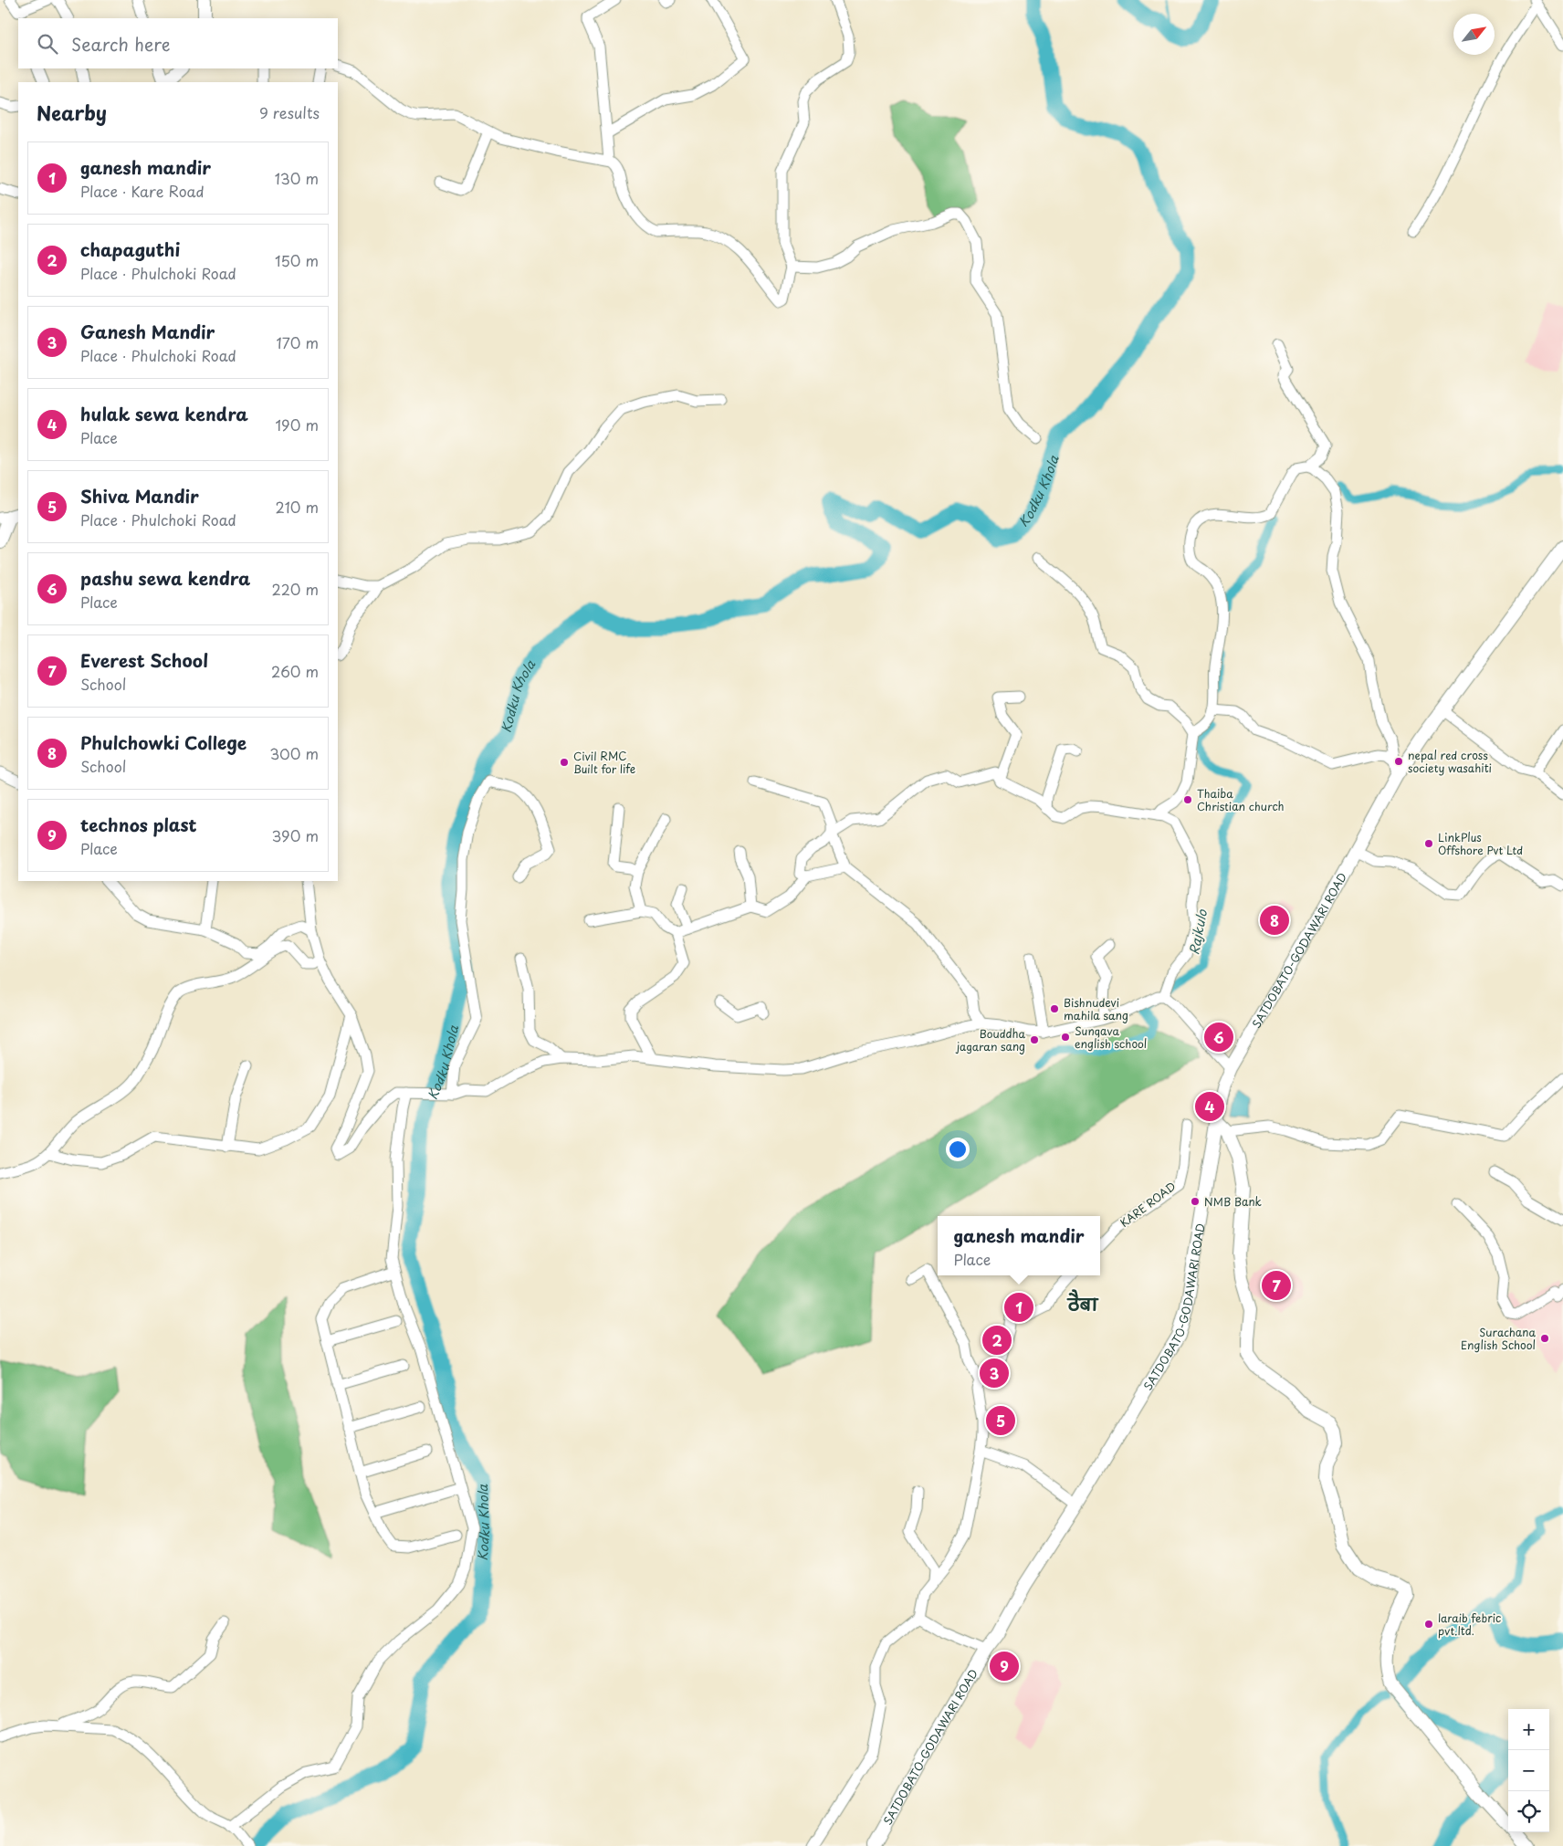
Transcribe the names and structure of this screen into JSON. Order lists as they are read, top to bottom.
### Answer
{
  "streets": {
    "street": ["SATDOBATO-GODAWARI ROAD", "KARE ROAD"]
  },
  "districts": ["ठैबा"],
  "water": ["Kodku Khola", "Rajkulo"],
  "places": [
    "nepal red cross society wasahiti",
    "Civil RMC Built for life",
    "Thaiba Christian church",
    "LinkPlus Offshore Pvt Ltd",
    "Bishnudevi mahila sang",
    "Sungava english school",
    "Bouddha jagaran sang",
    "NMB Bank",
    "Surachana English School",
    "laraib febric pvt.ltd."
  ],
  "north": "top right",
  "page": {
    "search": "Search here",
    "heading": ["Nearby", "9 results"],
    "list": [
      {
        "mark": "1",
        "name": "ganesh mandir",
        "note": "Place · Kare Road",
        "value": "130 m"
      },
      {
        "mark": "2",
        "name": "chapaguthi",
        "note": "Place · Phulchoki Road",
        "value": "150 m"
      },
      {
        "mark": "3",
        "name": "Ganesh Mandir",
        "note": "Place · Phulchoki Road",
        "value": "170 m"
      },
      {
        "mark": "4",
        "name": "hulak sewa kendra",
        "note": "Place",
        "value": "190 m"
      },
      {
        "mark": "5",
        "name": "Shiva Mandir",
        "note": "Place · Phulchoki Road",
        "value": "210 m"
      },
      {
        "mark": "6",
        "name": "pashu sewa kendra",
        "note": "Place",
        "value": "220 m"
      },
      {
        "mark": "7",
        "name": "Everest School",
        "note": "School",
        "value": "260 m"
      },
      {
        "mark": "8",
        "name": "Phulchowki College",
        "note": "School",
        "value": "300 m"
      },
      {
        "mark": "9",
        "name": "technos plast",
        "note": "Place",
        "value": "390 m"
      }
    ],
    "pins": [
      "8",
      "6",
      "4",
      "7",
      "1",
      "2",
      "3",
      "5",
      "9"
    ],
    "popup": ["ganesh mandir", "Place"],
    "map_buttons": ["+", "−"]
  }
}
